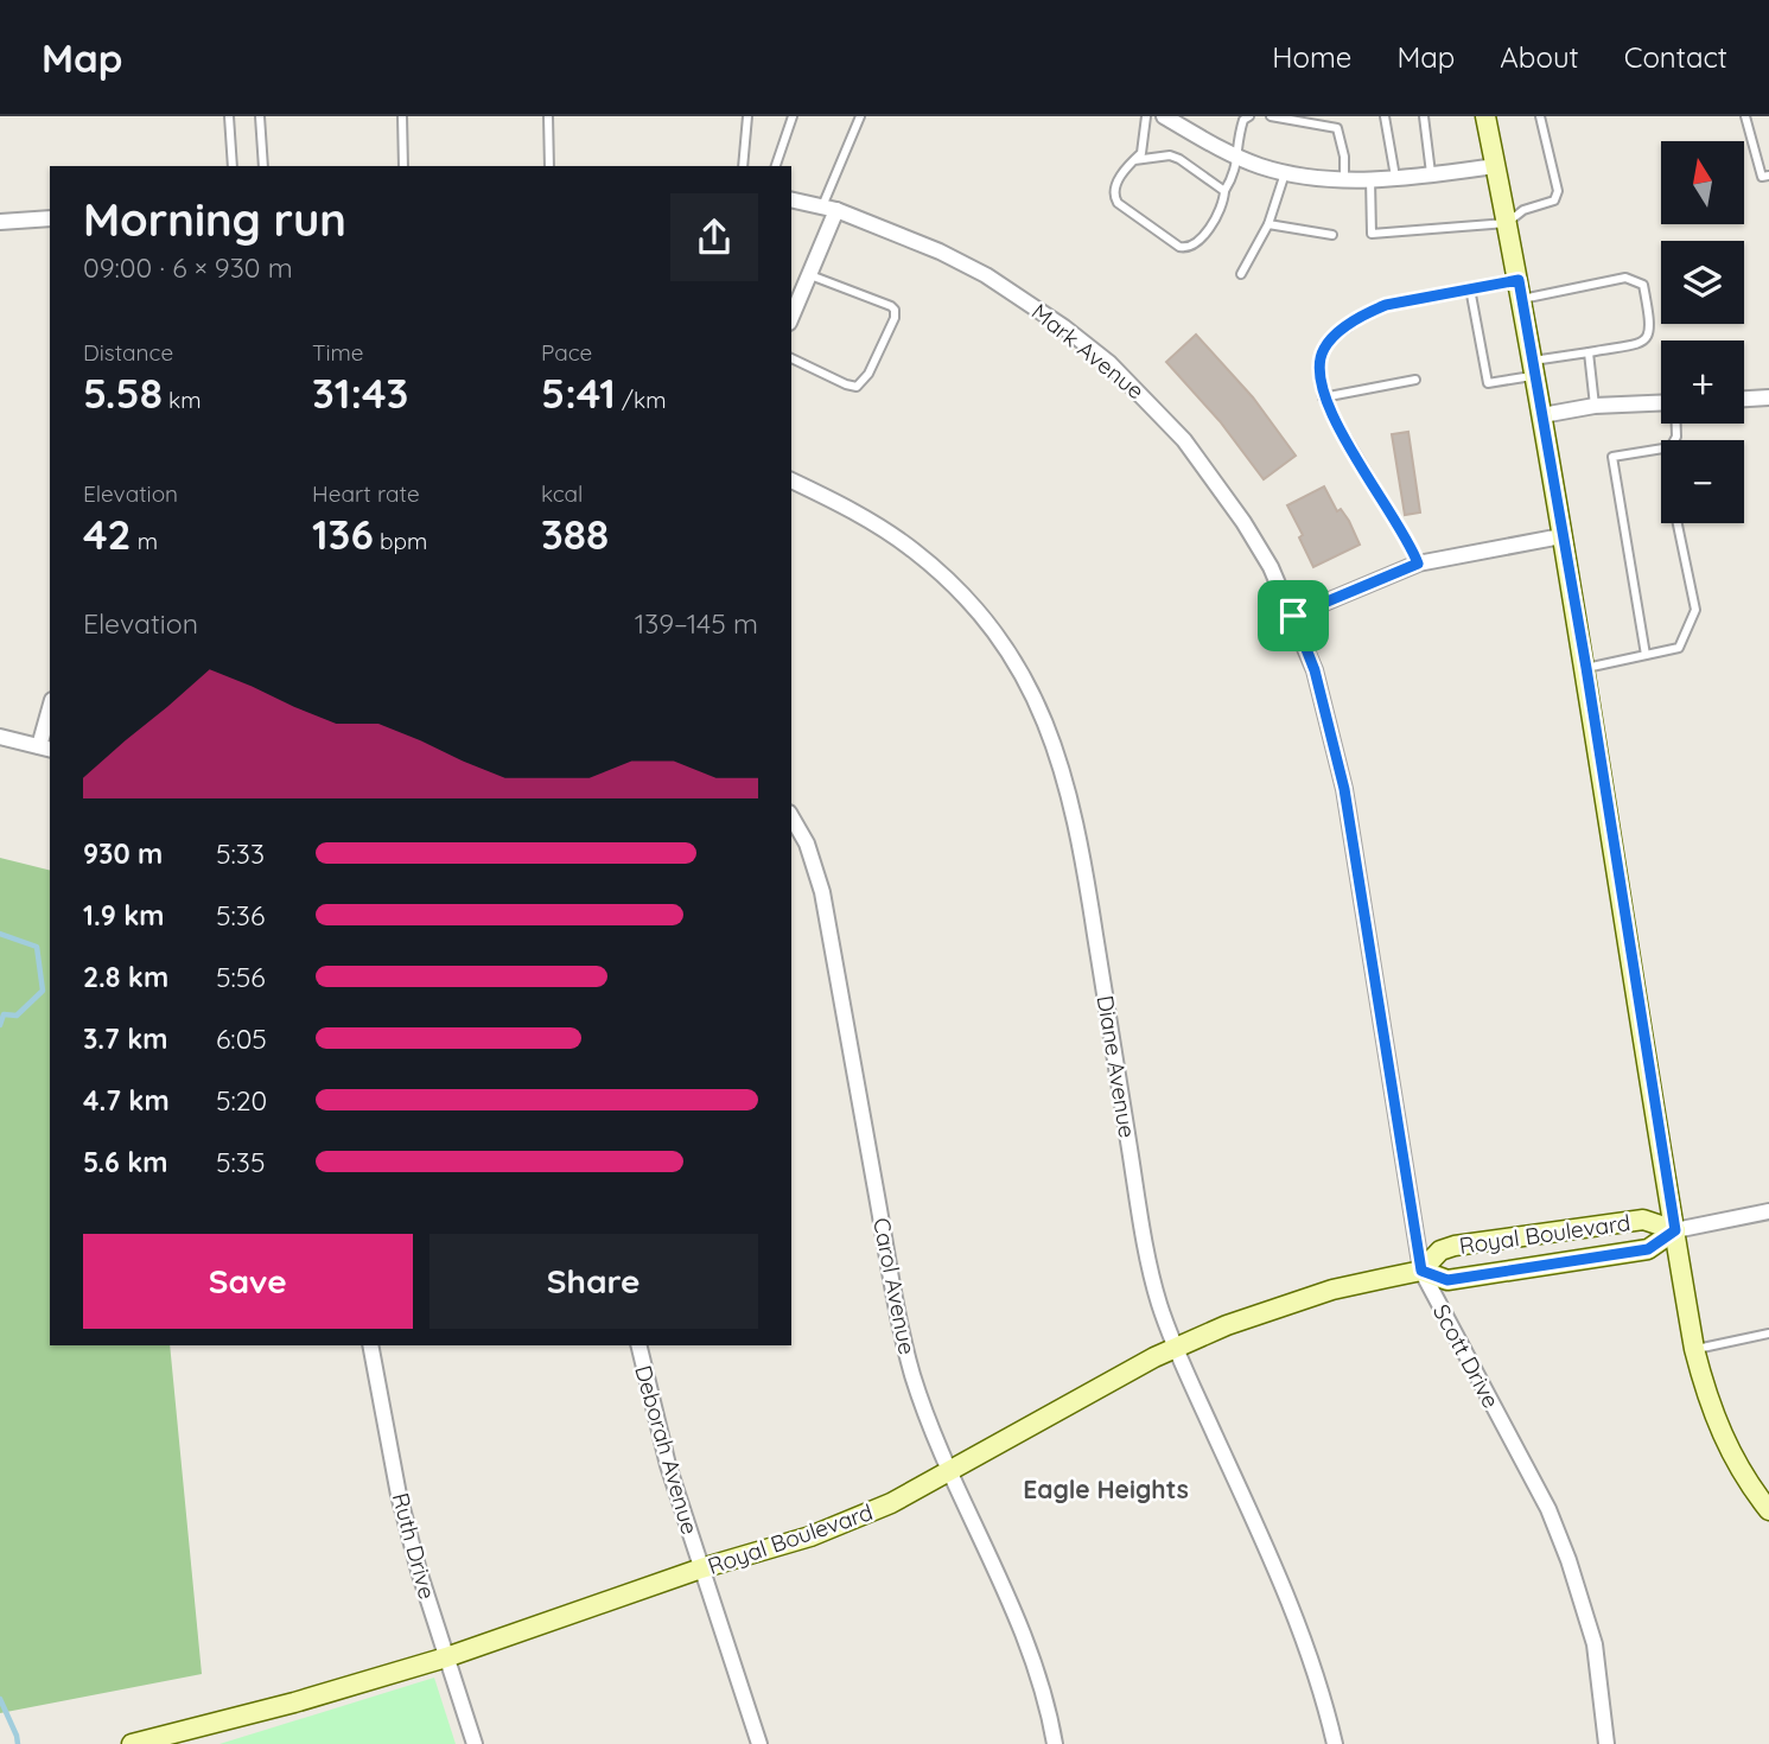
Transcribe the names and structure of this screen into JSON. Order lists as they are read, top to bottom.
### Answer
{
  "streets": {
    "street": [
      "Mark Avenue",
      "Diane Avenue",
      "Royal Boulevard",
      "Carol Avenue",
      "Scott Drive",
      "Deborah Avenue",
      "Ruth Drive"
    ]
  },
  "crossings": [
    ["Mark Avenue", "Scott Drive"],
    ["Diane Avenue", "Royal Boulevard"],
    ["Royal Boulevard", "Carol Avenue"],
    ["Royal Boulevard", "Scott Drive"],
    ["Royal Boulevard", "Deborah Avenue"],
    ["Royal Boulevard", "Ruth Drive"]
  ],
  "districts": ["Eagle Heights"],
  "north": "top",
  "page": {
    "header": "Map",
    "nav": [
      "Home",
      "Map",
      "About",
      "Contact"
    ],
    "map_buttons": ["+", "−"],
    "heading": ["Morning run", "09:00 · 6 × 930 m"],
    "stats": [
      ["Distance", "5.58 km"],
      ["Time", "31:43"],
      ["Pace", "5:41 /km"],
      ["Elevation", "42 m"],
      ["Heart rate", "136 bpm"],
      ["kcal", "388"]
    ],
    "chart": ["Elevation", "139–145 m"],
    "list": [
      {
        "name": "930 m",
        "note": "5:33"
      },
      {
        "name": "1.9 km",
        "note": "5:36"
      },
      {
        "name": "2.8 km",
        "note": "5:56"
      },
      {
        "name": "3.7 km",
        "note": "6:05"
      },
      {
        "name": "4.7 km",
        "note": "5:20"
      },
      {
        "name": "5.6 km",
        "note": "5:35"
      }
    ],
    "buttons": ["Save", "Share"]
  }
}
